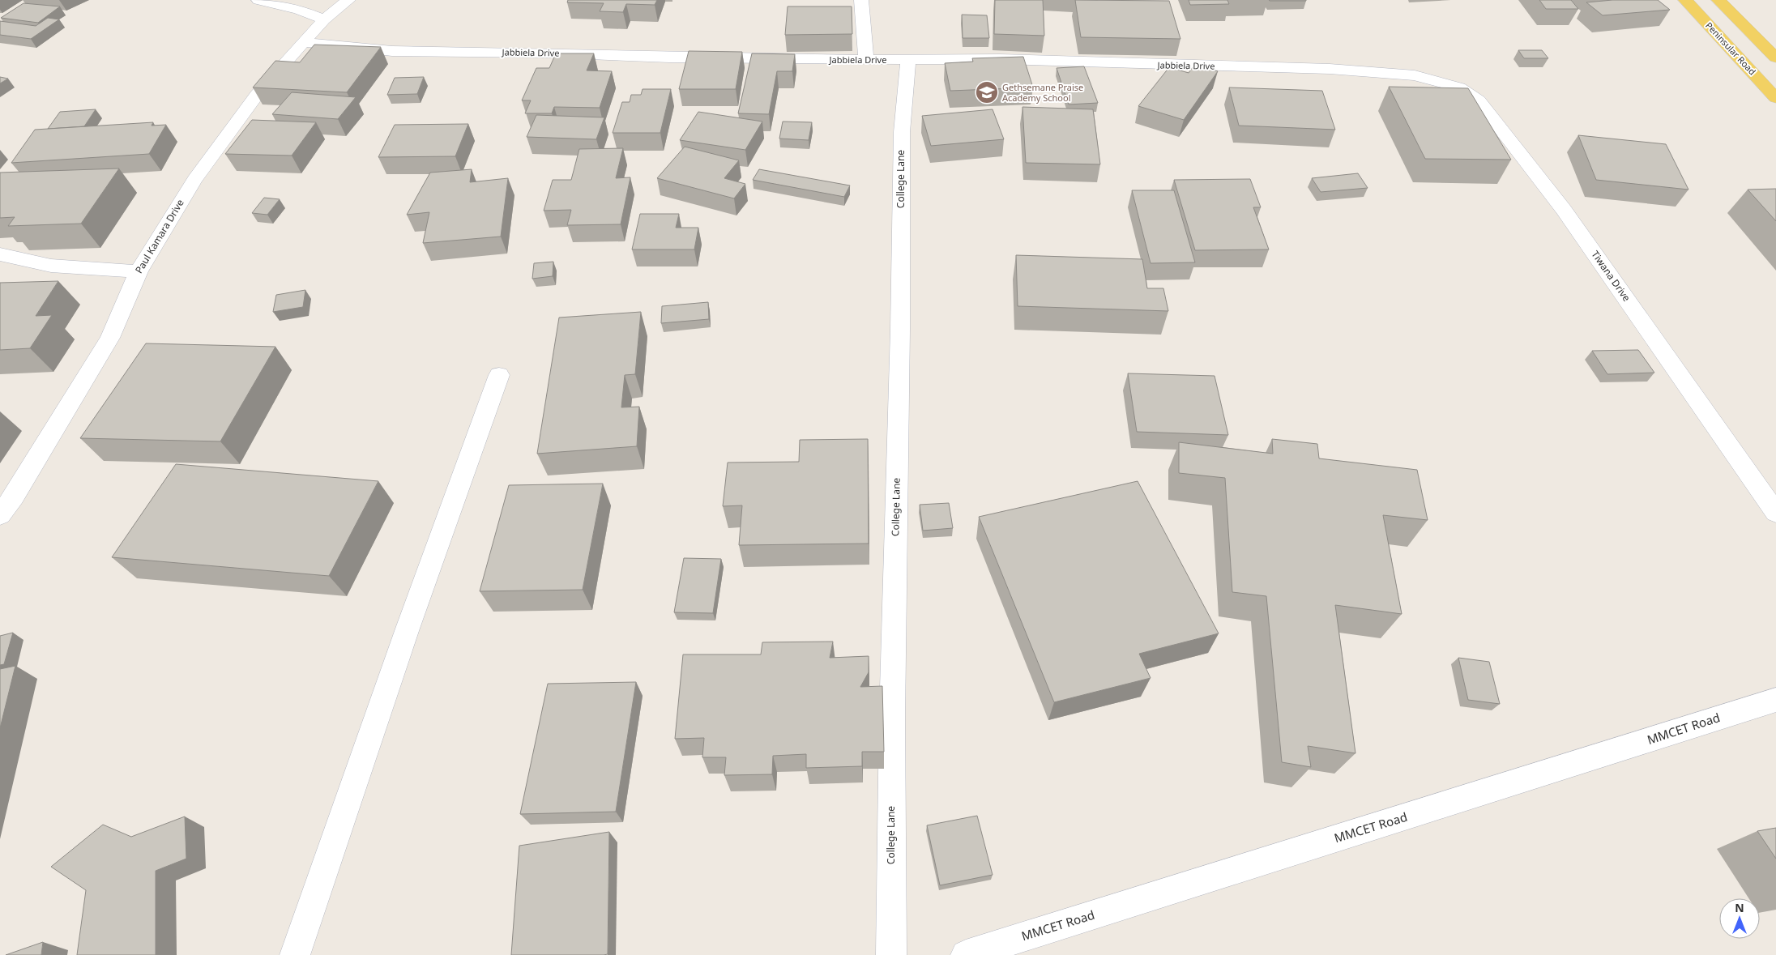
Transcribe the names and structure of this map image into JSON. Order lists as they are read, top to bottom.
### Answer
{
  "streets": {
    "main road": ["Peninsular Road"],
    "street": [
      "Jabbiela Drive",
      "College Lane",
      "Paul Kamara Drive",
      "Tiwana Drive",
      "MMCET Road"
    ]
  },
  "crossings": [
    ["Jabbiela Drive", "College Lane"],
    ["Jabbiela Drive", "Paul Kamara Drive"],
    ["Jabbiela Drive", "Tiwana Drive"]
  ],
  "places": {
    "school or university": ["Gethsemane Praise Academy School"]
  },
  "north": "top"
}
